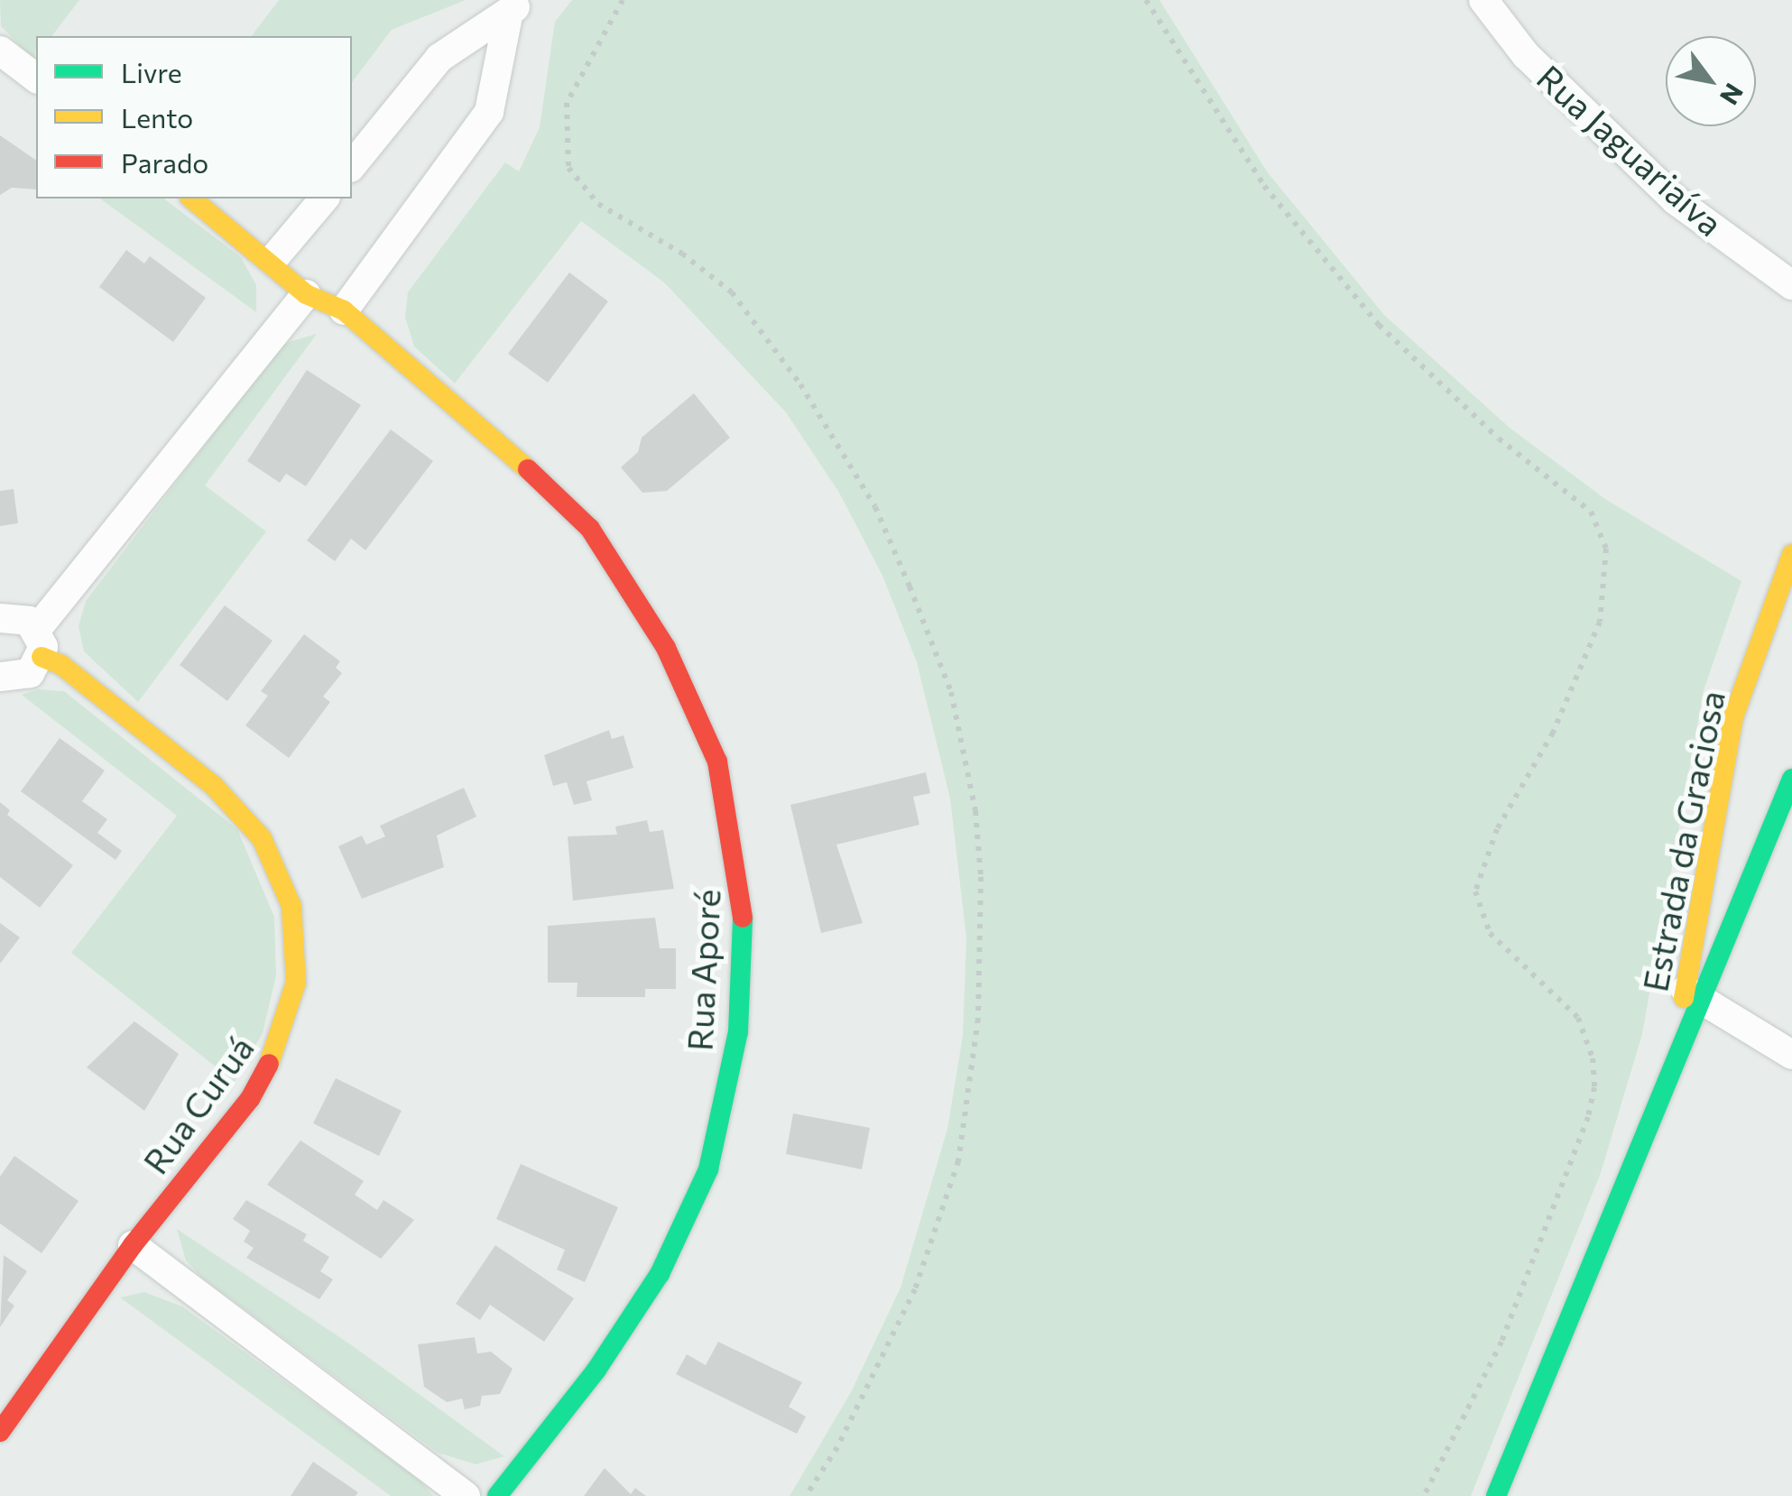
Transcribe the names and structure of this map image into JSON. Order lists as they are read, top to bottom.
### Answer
{
  "streets": {
    "street": [
      "Rua Jaguariaíva",
      "Estrada da Graciosa",
      "Rua Aporé",
      "Rua Curuá"
    ]
  },
  "legend": ["Livre", "Lento", "Parado"],
  "north": "bottom right"
}
